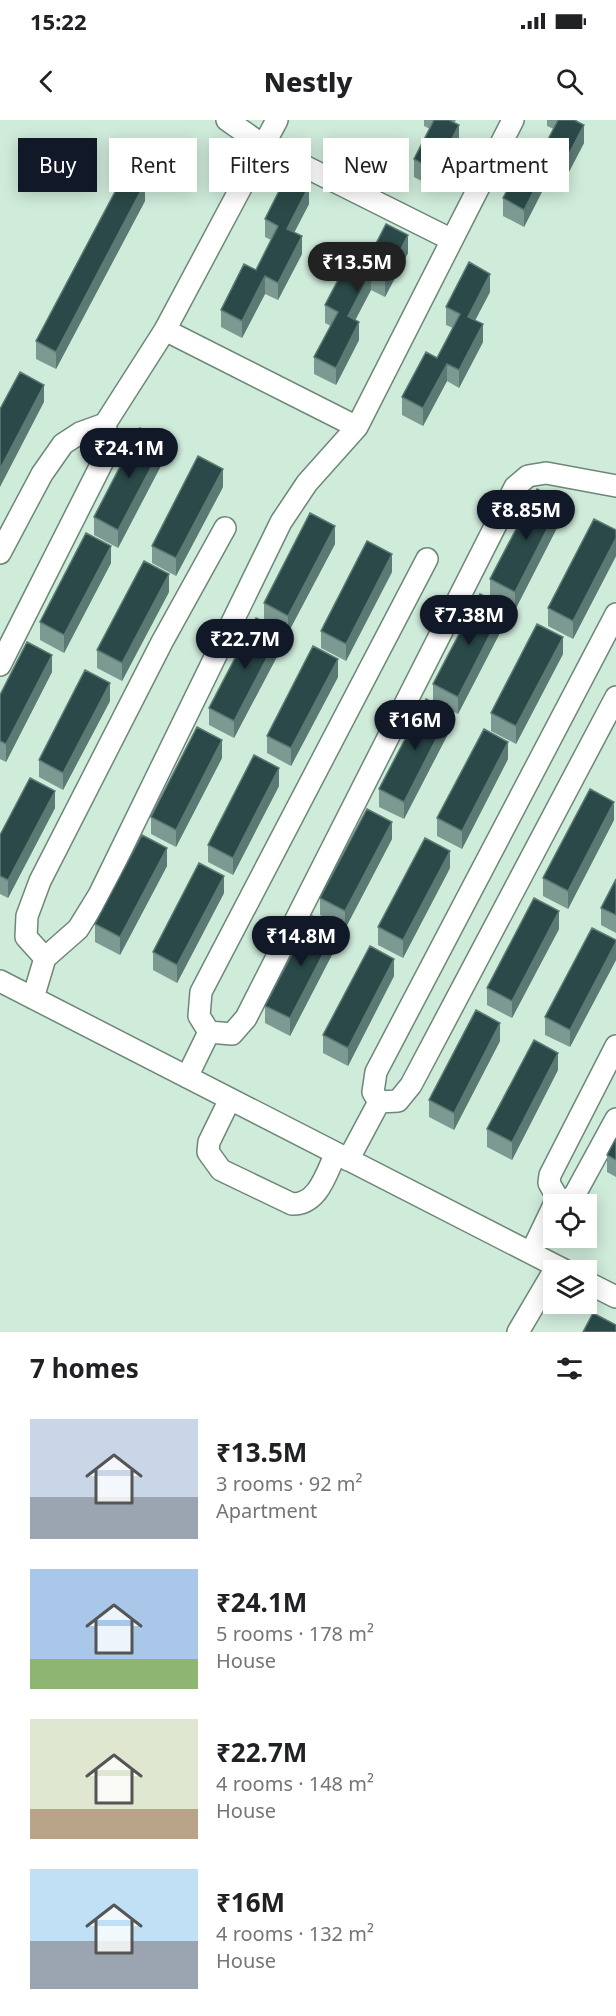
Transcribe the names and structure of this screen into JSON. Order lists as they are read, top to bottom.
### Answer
{
  "page": {
    "status": "15:22",
    "header": "Nestly",
    "chip": [
      "Buy",
      "Rent",
      "Filters",
      "New",
      "Apartment"
    ],
    "price": [
      "₹13.5M",
      "₹24.1M",
      "₹8.85M",
      "₹7.38M",
      "₹22.7M",
      "₹16M",
      "₹14.8M"
    ],
    "heading": "7 homes",
    "list": [
      {
        "name": "₹13.5M",
        "note": "3 rooms · 92 m² · Apartment"
      },
      {
        "name": "₹24.1M",
        "note": "5 rooms · 178 m² · House"
      },
      {
        "name": "₹22.7M",
        "note": "4 rooms · 148 m² · House"
      },
      {
        "name": "₹16M",
        "note": "4 rooms · 132 m² · House"
      }
    ]
  }
}
